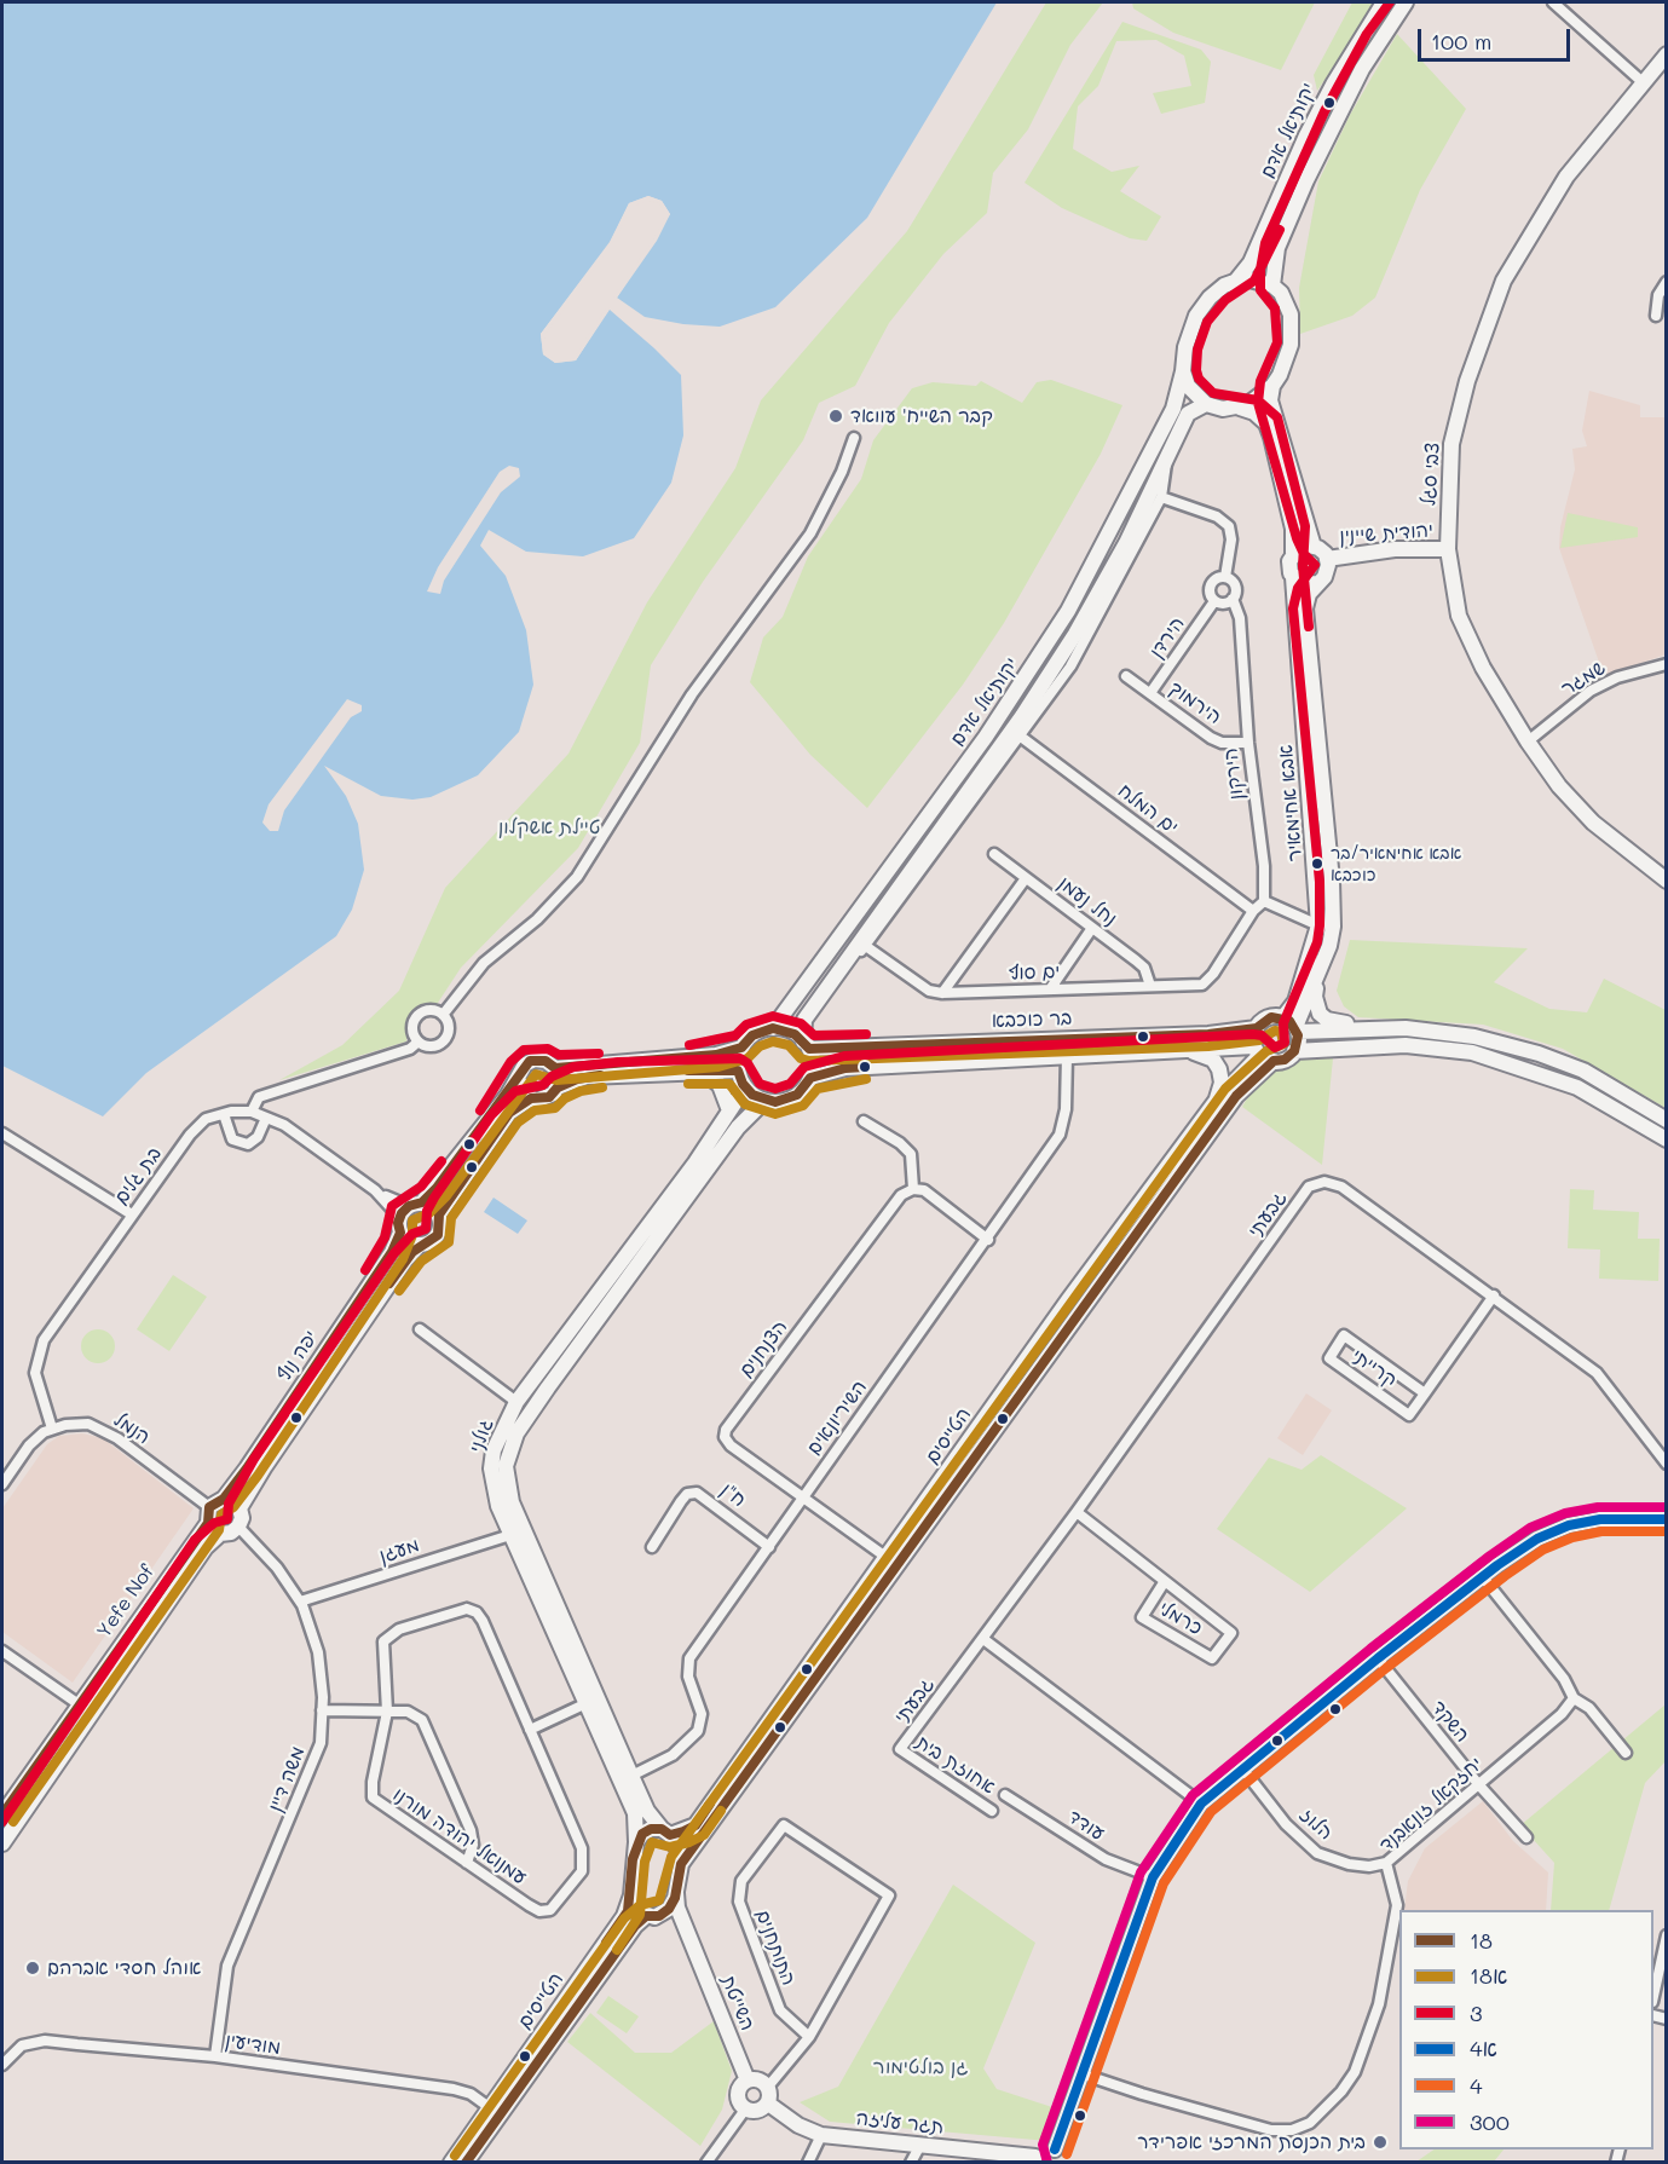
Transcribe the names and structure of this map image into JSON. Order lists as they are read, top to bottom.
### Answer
{
  "streets": {
    "street": [
      "יקותיאל אדם",
      "צבי סגל",
      "יהודית שיינין",
      "הירדן",
      "שמגר",
      "הירמוך",
      "הירקון",
      "אבא אחימאיר",
      "ים המלח",
      "נחל נעמן",
      "ים סוף",
      "בר כוכבא",
      "בת גלים",
      "גבעתי",
      "הצנחנים",
      "יפה נוף",
      "קרייתי",
      "השיריונאים",
      "הנמל",
      "גולני",
      "הטייסים",
      "ח\"ן",
      "מעגן",
      "Yefe Nof",
      "כרמלי",
      "השקד",
      "אחוזת בית",
      "משה דיין",
      "יחזקאל זונאבנד",
      "הלוז",
      "עודד",
      "עמנואל יהודה מורנו",
      "התותחנים",
      "השייטת",
      "מודיעין",
      "תגר עליזה"
    ]
  },
  "crossings": [
    ["יקותיאל אדם", "בר כוכבא"],
    ["יקותיאל אדם", "גולני"],
    ["צבי סגל", "יהודית שיינין"],
    ["צבי סגל", "שמגר"],
    ["יהודית שיינין", "אבא אחימאיר"],
    ["הירדן", "הירמוך"],
    ["הירדן", "הירקון"],
    ["הירמוך", "הירקון"],
    ["אבא אחימאיר", "בר כוכבא"],
    ["אבא אחימאיר", "הטייסים"],
    ["ים המלח", "ים סוף"],
    ["נחל נעמן", "ים סוף"],
    ["בר כוכבא", "השיריונאים"],
    ["בר כוכבא", "גולני"],
    ["בר כוכבא", "הטייסים"],
    ["בת גלים", "יפה נוף"],
    ["בת גלים", "הנמל"],
    ["גבעתי", "קרייתי"],
    ["גבעתי", "כרמלי"],
    ["גבעתי", "אחוזת בית"],
    ["הצנחנים", "השיריונאים"],
    ["הצנחנים", "הטייסים"],
    ["יפה נוף", "הנמל"],
    ["יפה נוף", "Yefe Nof"],
    ["יפה נוף", "משה דיין"],
    ["השיריונאים", "גולני"],
    ["השיריונאים", "ח\"ן"],
    ["הנמל", "Yefe Nof"],
    ["הנמל", "משה דיין"],
    ["גולני", "הטייסים"],
    ["גולני", "מעגן"],
    ["גולני", "השייטת"],
    ["הטייסים", "השייטת"],
    ["הטייסים", "מודיעין"],
    ["מעגן", "משה דיין"],
    ["Yefe Nof", "משה דיין"],
    ["השקד", "יחזקאל זונאבנד"],
    ["משה דיין", "מודיעין"],
    ["יחזקאל זונאבנד", "הלוז"],
    ["השייטת", "תגר עליזה"]
  ],
  "parks": ["טיילת אשקלון", "גן בולטימור"],
  "places": [
    "קבר השייח' עוואד",
    "אבא אחימאיר/בר כוכבא",
    "אוהל חסדי אברהם",
    "בית הכנסת המרכזי אפרידר"
  ],
  "lines": [
    "transit line 3",
    "transit line 18",
    "transit line 18א",
    "transit line 300",
    "transit line 4א",
    "transit line 4"
  ],
  "legend": [
    "18",
    "18א",
    "3",
    "4א",
    "4",
    "300"
  ],
  "scale_bar": "100 m"
}
